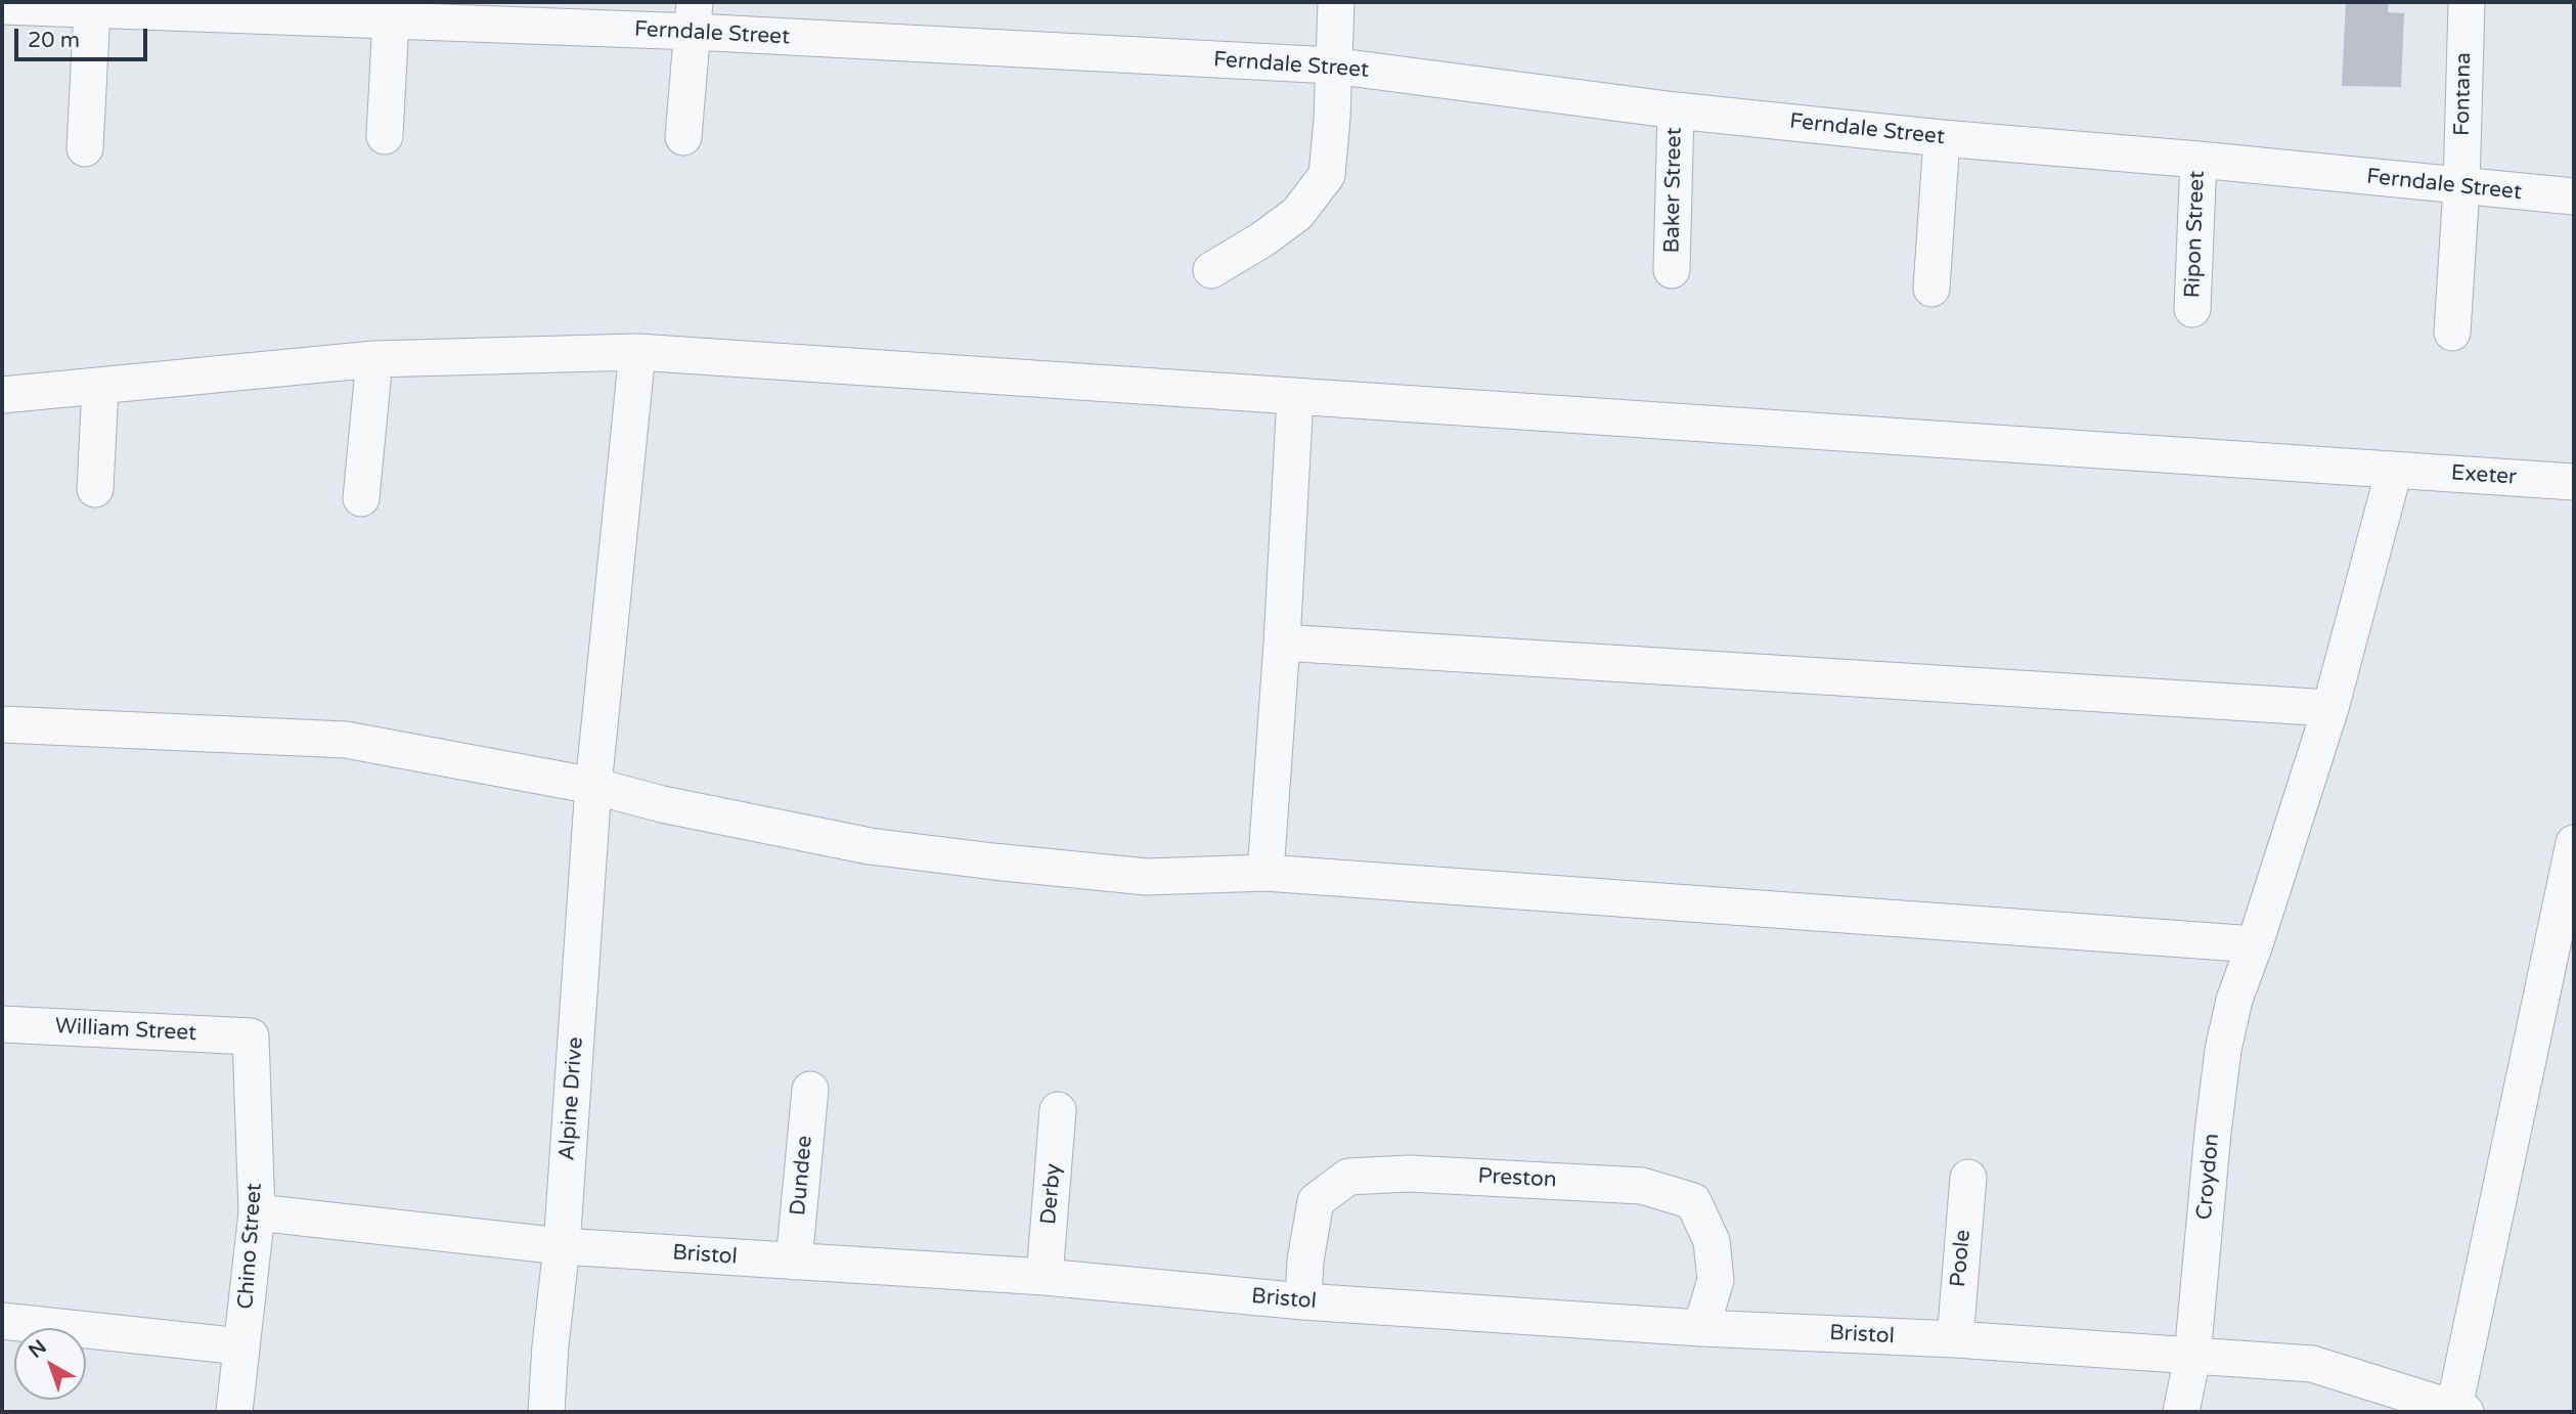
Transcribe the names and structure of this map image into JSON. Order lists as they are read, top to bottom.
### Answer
{
  "streets": {
    "street": [
      "Ferndale Street",
      "Fontana",
      "Baker Street",
      "Ripon Street",
      "Exeter",
      "William Street",
      "Alpine Drive",
      "Dundee",
      "Croydon",
      "Preston",
      "Derby",
      "Chino Street",
      "Bristol",
      "Poole"
    ]
  },
  "crossings": [
    ["Ferndale Street", "Fontana"],
    ["Ferndale Street", "Baker Street"],
    ["Ferndale Street", "Ripon Street"],
    ["Exeter", "Alpine Drive"],
    ["Exeter", "Croydon"],
    ["William Street", "Chino Street"],
    ["Alpine Drive", "Bristol"],
    ["Dundee", "Bristol"],
    ["Croydon", "Bristol"],
    ["Preston", "Bristol"],
    ["Derby", "Bristol"],
    ["Chino Street", "Bristol"],
    ["Bristol", "Poole"]
  ],
  "scale_bar": "20 m",
  "north": "top left"
}
